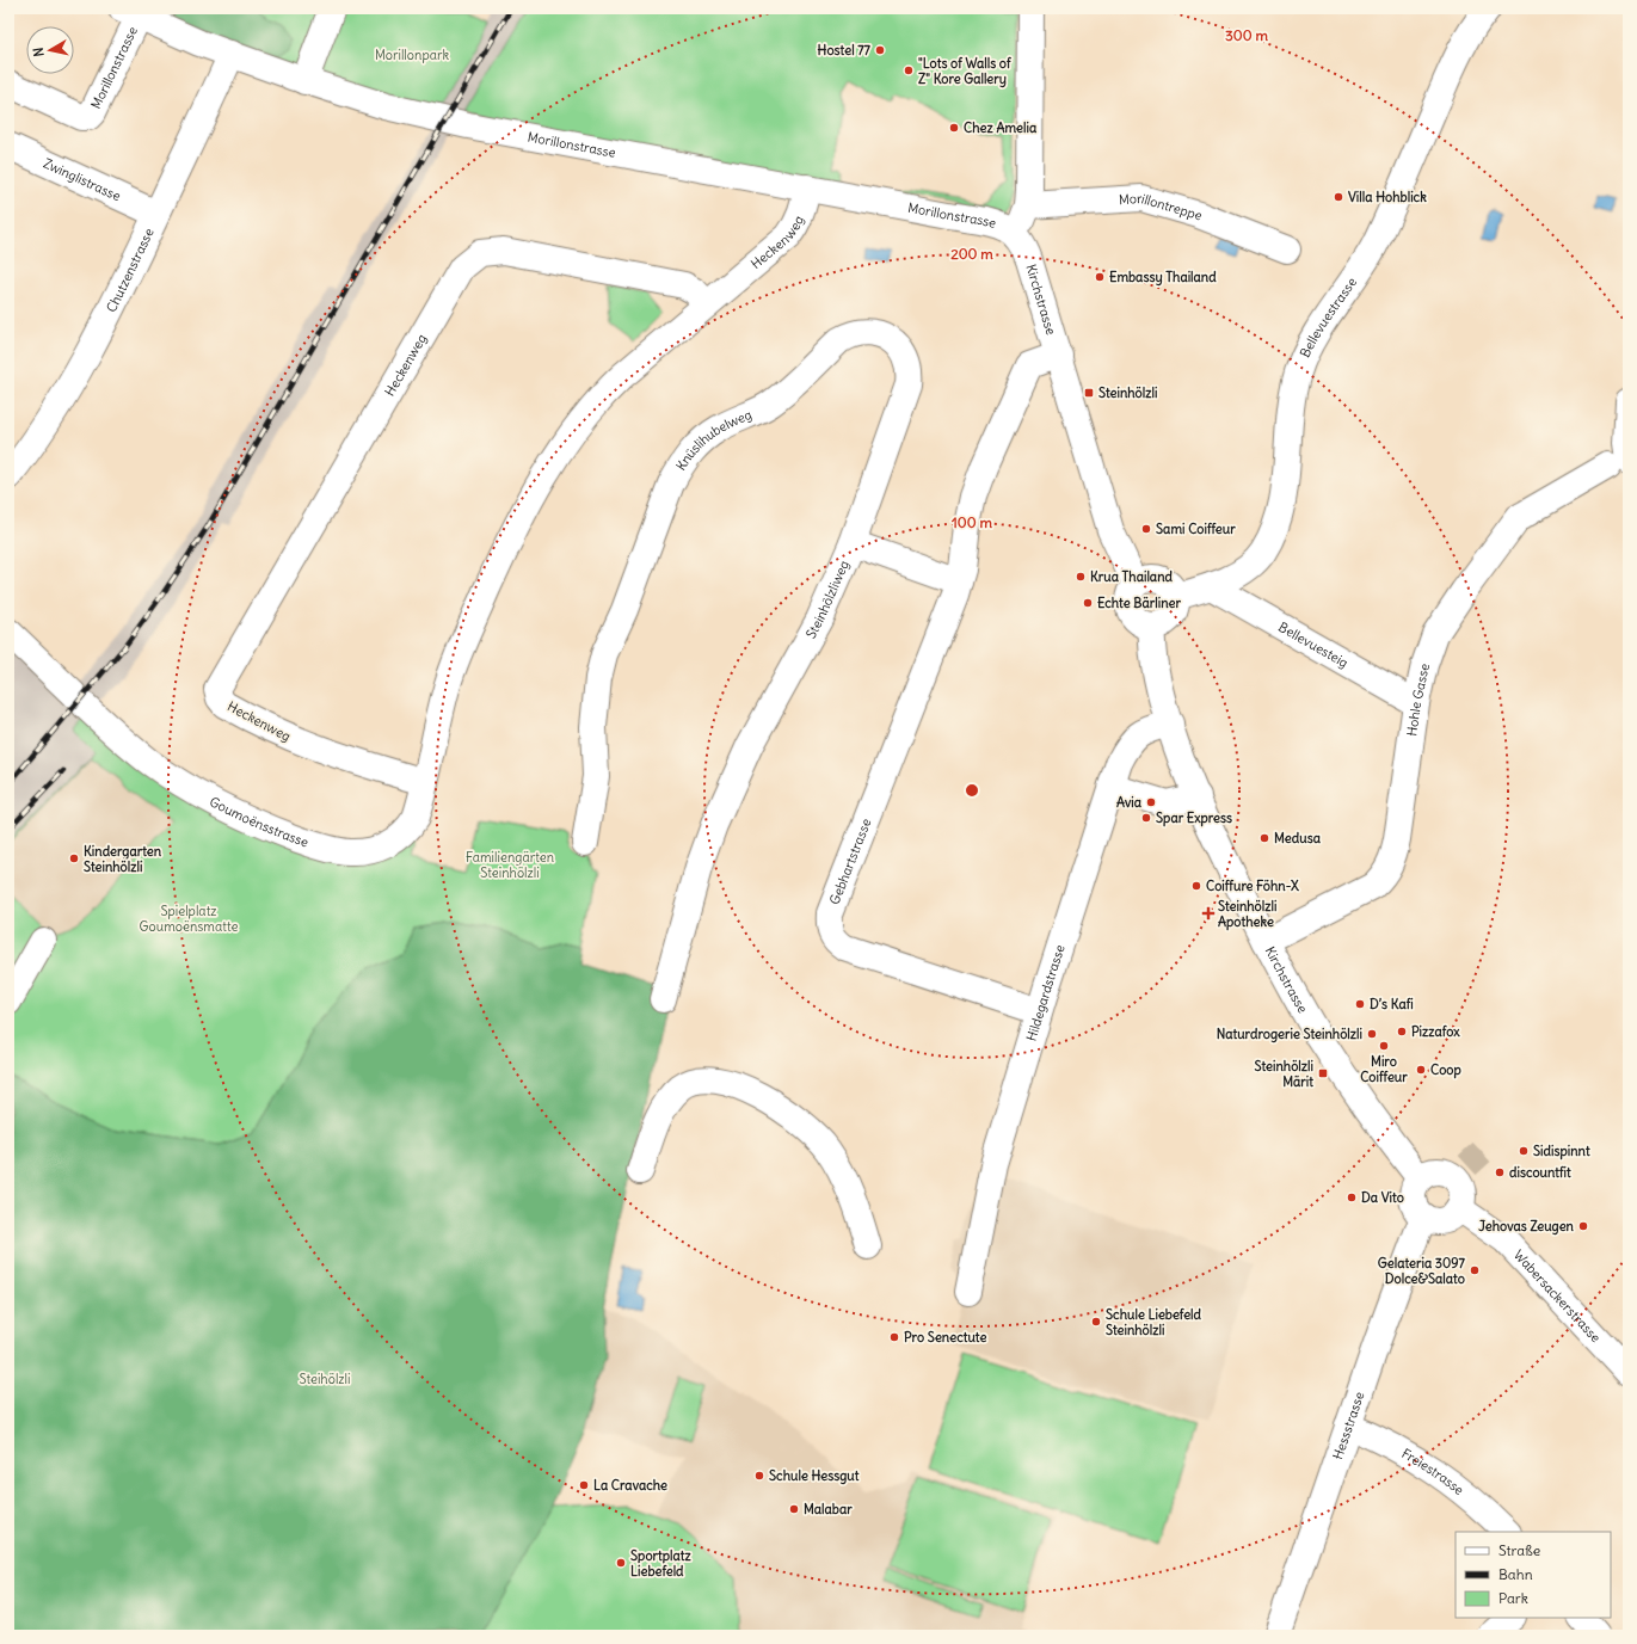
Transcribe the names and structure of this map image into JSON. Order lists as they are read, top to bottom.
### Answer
{
  "streets": {
    "street": [
      "Morillonstrasse",
      "Zwinglistrasse",
      "Morillontreppe",
      "Heckenweg",
      "Chutzenstrasse",
      "Kirchstrasse",
      "Bellevuestrasse",
      "Knüslihubelweg",
      "Steinhölzliweg",
      "Bellevuesteig",
      "Hohle Gasse",
      "Goumoënsstrasse",
      "Gebhartstrasse",
      "Hildegardstrasse",
      "Wabersackerstrasse",
      "Hessstrasse",
      "Freiestrasse"
    ]
  },
  "crossings": [
    ["Morillonstrasse", "Heckenweg"],
    ["Morillonstrasse", "Chutzenstrasse"],
    ["Morillonstrasse", "Kirchstrasse"],
    ["Zwinglistrasse", "Chutzenstrasse"],
    ["Heckenweg", "Goumoënsstrasse"],
    ["Kirchstrasse", "Bellevuestrasse"],
    ["Kirchstrasse", "Hohle Gasse"],
    ["Kirchstrasse", "Hildegardstrasse"],
    ["Kirchstrasse", "Wabersackerstrasse"],
    ["Kirchstrasse", "Hessstrasse"],
    ["Bellevuestrasse", "Bellevuesteig"],
    ["Knüslihubelweg", "Steinhölzliweg"],
    ["Steinhölzliweg", "Gebhartstrasse"],
    ["Bellevuesteig", "Hohle Gasse"],
    ["Gebhartstrasse", "Hildegardstrasse"],
    ["Wabersackerstrasse", "Hessstrasse"],
    ["Hessstrasse", "Freiestrasse"]
  ],
  "parks": [
    "Morillonpark",
    "Familiengärten Steinhölzli",
    "Spielplatz Goumoënsmatte",
    "Steihölzli"
  ],
  "places": {
    "other": [
      "Hostel 77",
      "\"Lots of Walls of Z\" Kore Gallery",
      "Chez Amelia",
      "Villa Hohblick",
      "Embassy Thailand",
      "Sami Coiffeur",
      "Krua Thailand",
      "Echte Bärliner",
      "Avia",
      "Spar Express",
      "Medusa",
      "Kindergarten Steinhölzli",
      "Coiffure Föhn-X",
      "D’s Kafi",
      "Pizzafox",
      "Naturdrogerie Steinhölzli",
      "Miro Coiffeur",
      "Coop",
      "Sidispinnt",
      "discountfit",
      "Da Vito",
      "Jehovas Zeugen",
      "Gelateria 3097 Dolce&Salato",
      "Schule Liebefeld Steinhölzli",
      "Pro Senectute",
      "Schule Hessgut",
      "La Cravache",
      "Malabar",
      "Sportplatz Liebefeld"
    ],
    "transit": ["Steinhölzli", "Steinhölzli Märit"],
    "health": ["Steinhölzli Apotheke"]
  },
  "legend": ["Straße", "Bahn", "Park"],
  "north": "left",
  "rings": ["300 m", "200 m", "100 m"]
}
